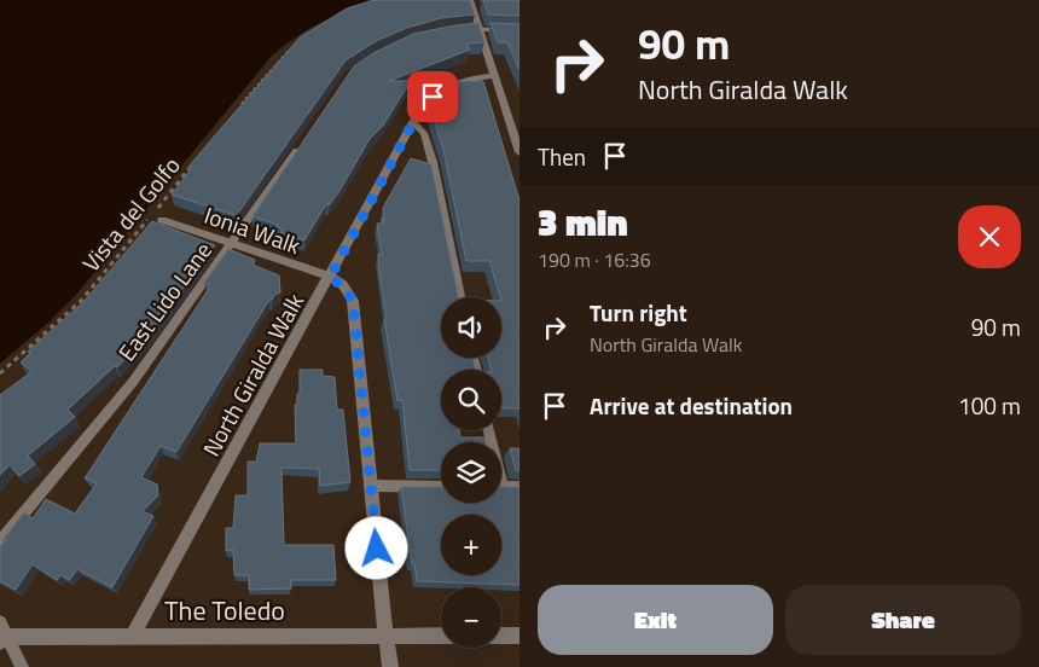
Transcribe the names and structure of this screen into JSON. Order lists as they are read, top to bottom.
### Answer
{
  "streets": {
    "street": ["Ionia Walk", "North Giralda Walk", "The Toledo"],
    "lane": ["East Lido Lane"],
    "path": ["Vista del Golfo"]
  },
  "crossings": [
    ["Ionia Walk", "East Lido Lane"],
    ["Ionia Walk", "North Giralda Walk"],
    ["North Giralda Walk", "The Toledo"]
  ],
  "page": {
    "turn": ["90 m", "North Giralda Walk"],
    "then": "Then",
    "heading": ["3 min", "190 m · 16:36"],
    "list": [
      {
        "name": "Turn right",
        "note": "North Giralda Walk",
        "value": "90 m"
      },
      {
        "name": "Arrive at destination",
        "value": "100 m"
      }
    ],
    "map_buttons": ["+", "−"],
    "buttons": ["Exit", "Share"]
  }
}
